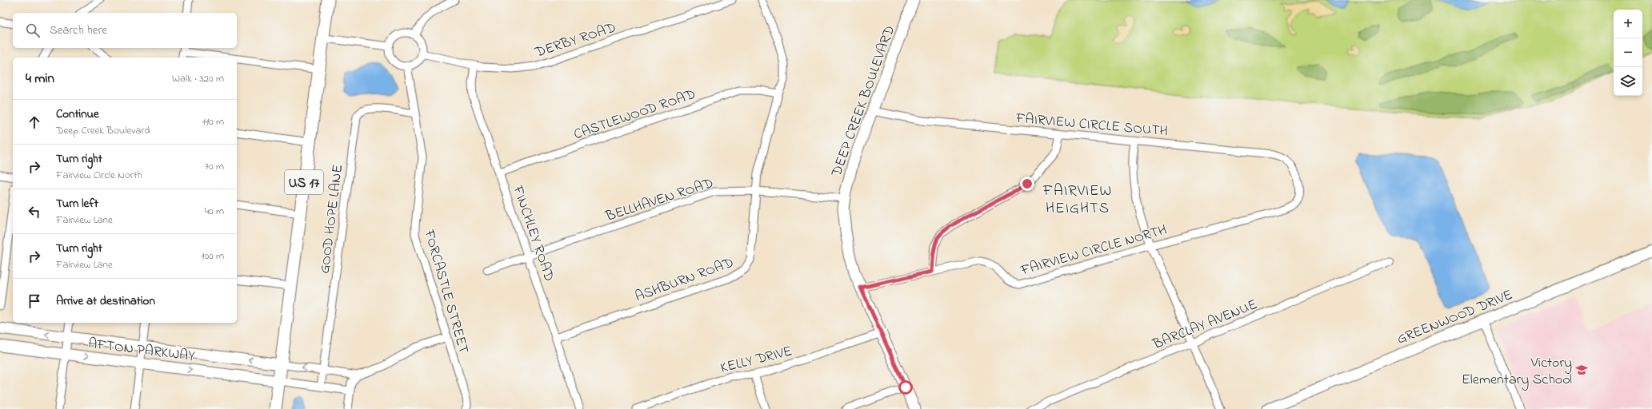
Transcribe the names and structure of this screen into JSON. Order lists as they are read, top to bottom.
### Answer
{
  "streets": {
    "main road": ["US 17"],
    "street": [
      "DERBY ROAD",
      "DEEP CREEK BOULEVARD",
      "CASTLEWOOD ROAD",
      "FAIRVIEW CIRCLE SOUTH",
      "BELLHAVEN ROAD",
      "GOOD HOPE LANE",
      "FINCHLEY ROAD",
      "FAIRVIEW CIRCLE NORTH",
      "ASHBURN ROAD",
      "FORCASTLE STREET",
      "GREENWOOD DRIVE",
      "BARCLAY AVENUE",
      "AFTON PARKWAY",
      "KELLY DRIVE"
    ]
  },
  "crossings": [
    ["DERBY ROAD", "FINCHLEY ROAD"],
    ["DERBY ROAD", "FORCASTLE STREET"],
    ["DEEP CREEK BOULEVARD", "FAIRVIEW CIRCLE SOUTH"],
    ["DEEP CREEK BOULEVARD", "BELLHAVEN ROAD"],
    ["DEEP CREEK BOULEVARD", "FAIRVIEW CIRCLE NORTH"],
    ["DEEP CREEK BOULEVARD", "KELLY DRIVE"],
    ["CASTLEWOOD ROAD", "FINCHLEY ROAD"],
    ["CASTLEWOOD ROAD", "ASHBURN ROAD"],
    ["FAIRVIEW CIRCLE SOUTH", "FAIRVIEW CIRCLE NORTH"],
    ["US 17", "AFTON PARKWAY"],
    ["BELLHAVEN ROAD", "FINCHLEY ROAD"],
    ["BELLHAVEN ROAD", "ASHBURN ROAD"],
    ["GOOD HOPE LANE", "FORCASTLE STREET"],
    ["FINCHLEY ROAD", "ASHBURN ROAD"]
  ],
  "districts": ["FAIRVIEW HEIGHTS"],
  "places": {
    "school or university": ["Victory Elementary School"]
  },
  "page": {
    "map_buttons": ["+", "−"],
    "search": "Search here",
    "heading": ["4 min", "Walk · 320 m"],
    "list": [
      ["Continue", "Deep Creek Boulevard", "110 m"],
      ["Turn right", "Fairview Circle North", "70 m"],
      ["Turn left", "Fairview Lane", "40 m"],
      ["Turn right", "Fairview Lane", "100 m"],
      "Arrive at destination"
    ]
  }
}
